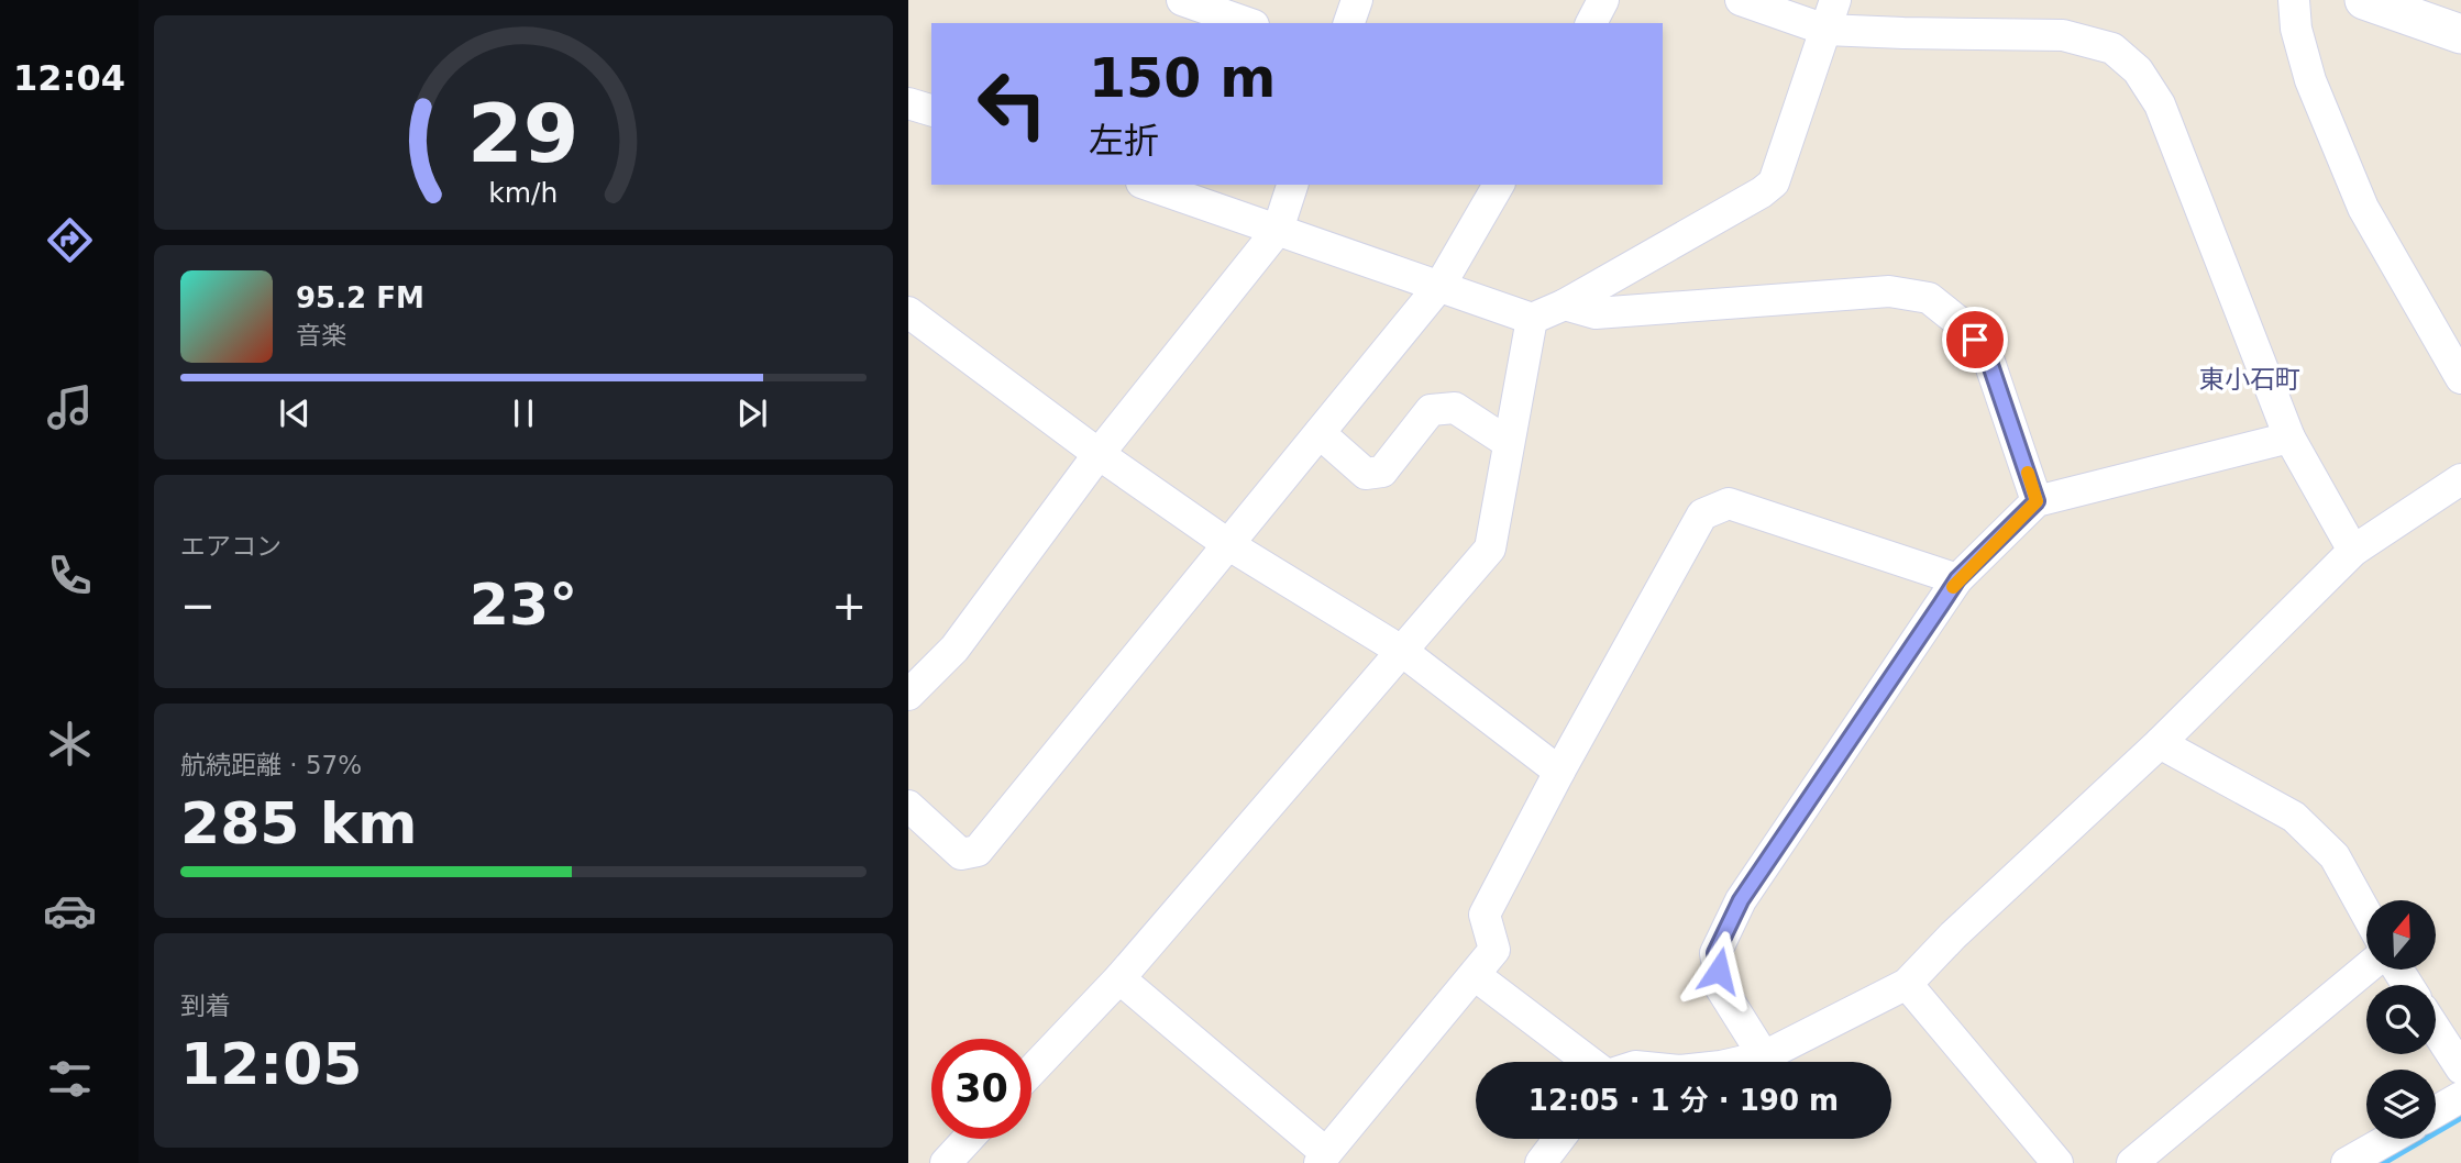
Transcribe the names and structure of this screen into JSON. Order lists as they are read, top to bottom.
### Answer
{
  "districts": ["東小石町"],
  "north": "top",
  "page": {
    "tabs": "12:04",
    "turn": ["150 m", "左折"],
    "song": ["95.2 FM", "音楽"],
    "tile": [
      "エアコン",
      ["航続距離 · 57%", "285 km"],
      ["到着", "12:05"]
    ],
    "heat": ["−", "23°", "+"],
    "limit": "30",
    "trip": "12:05 · 1 分 · 190 m",
    "gauge": ["29", "km/h"]
  }
}
